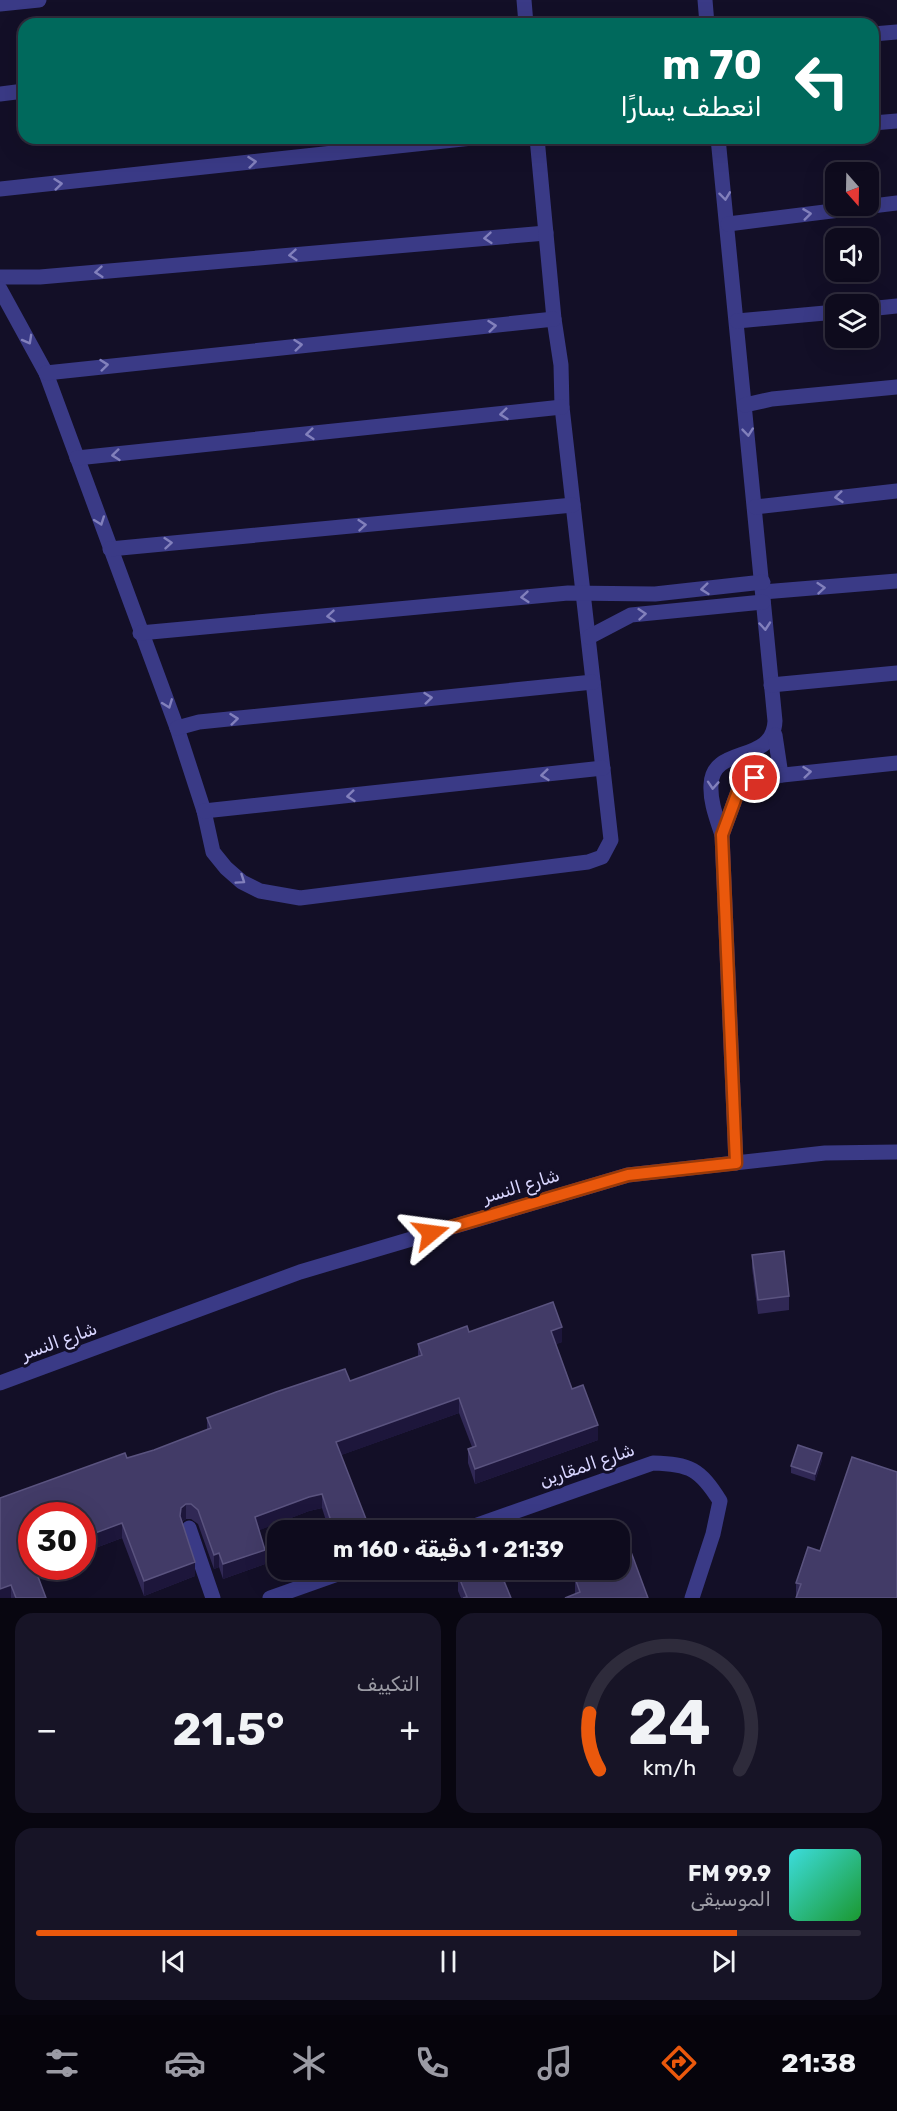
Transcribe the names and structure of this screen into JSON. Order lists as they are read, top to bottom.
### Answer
{
  "streets": {
    "street": ["شارع النسر", "شارع المقارين"]
  },
  "north": "bottom",
  "page": {
    "turn": ["70 m", "انعطف يسارًا"],
    "limit": "30",
    "trip": "21:39 · 1 دقيقة · 160 m",
    "tile": "التكييف",
    "heat": ["−", "21.5°", "+"],
    "song": ["99.9 FM", "الموسيقى"],
    "tabs": "21:38",
    "gauge": ["24", "km/h"]
  }
}
